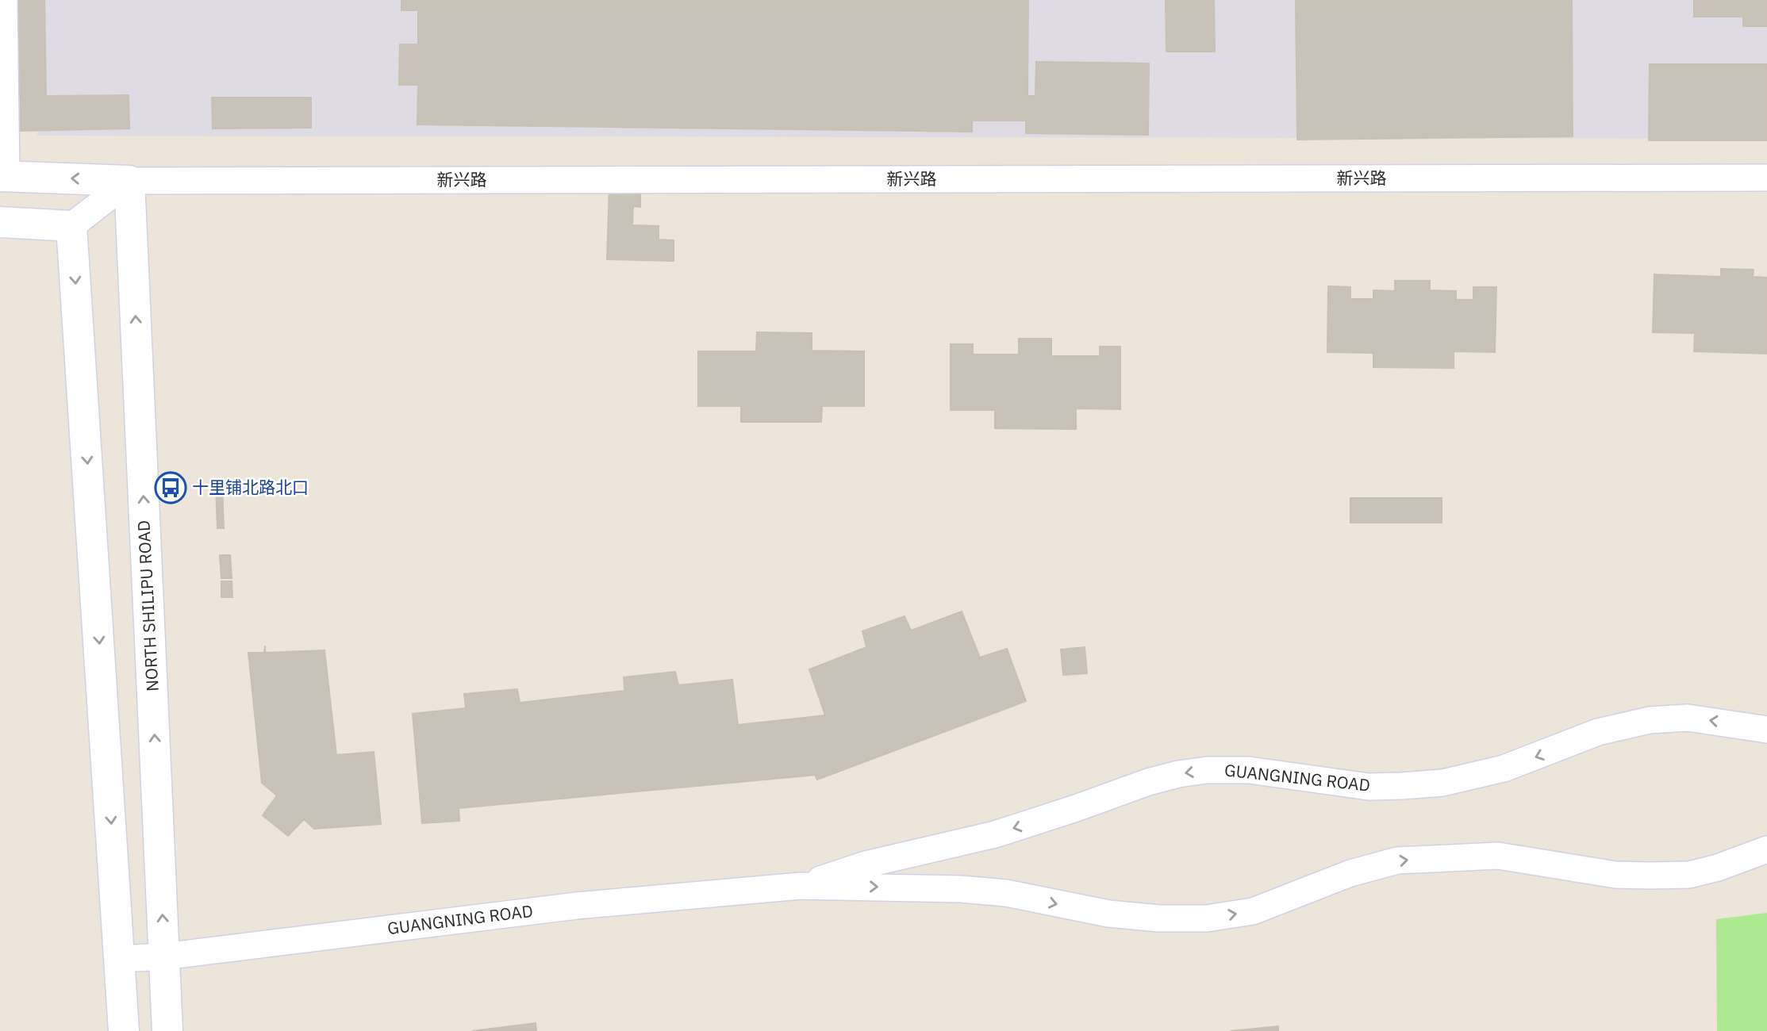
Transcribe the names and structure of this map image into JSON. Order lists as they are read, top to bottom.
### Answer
{
  "streets": {
    "street": ["新兴路", "NORTH SHILIPU ROAD", "GUANGNING ROAD"]
  },
  "crossings": [
    ["新兴路", "NORTH SHILIPU ROAD"],
    ["NORTH SHILIPU ROAD", "GUANGNING ROAD"]
  ],
  "places": {
    "bus stop": ["十里铺北路北口"]
  }
}
